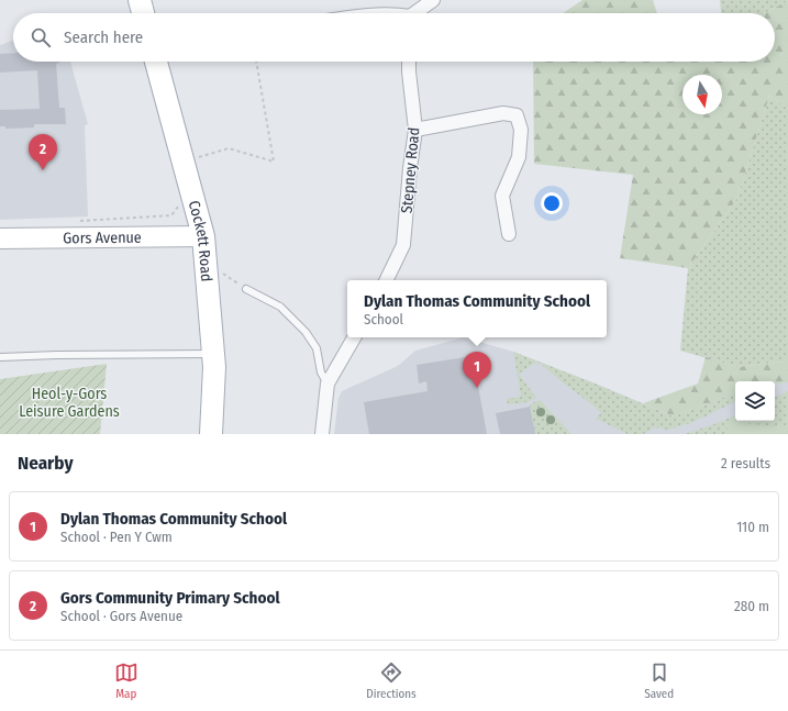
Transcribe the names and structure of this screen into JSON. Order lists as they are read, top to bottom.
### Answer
{
  "streets": {
    "main road": ["Cockett Road"],
    "street": ["Stepney Road", "Gors Avenue"]
  },
  "crossings": [
    ["Gors Avenue", "Cockett Road"]
  ],
  "parks": ["Heol-y-Gors Leisure Gardens"],
  "north": "bottom",
  "page": {
    "search": "Search here",
    "pins": ["2", "1"],
    "popup": ["Dylan Thomas Community School", "School"],
    "heading": ["Nearby", "2 results"],
    "list": [
      {
        "mark": "1",
        "name": "Dylan Thomas Community School",
        "note": "School · Pen Y Cwm",
        "value": "110 m"
      },
      {
        "mark": "2",
        "name": "Gors Community Primary School",
        "note": "School · Gors Avenue",
        "value": "280 m"
      }
    ],
    "nav": ["Map", "Directions", "Saved"]
  }
}
